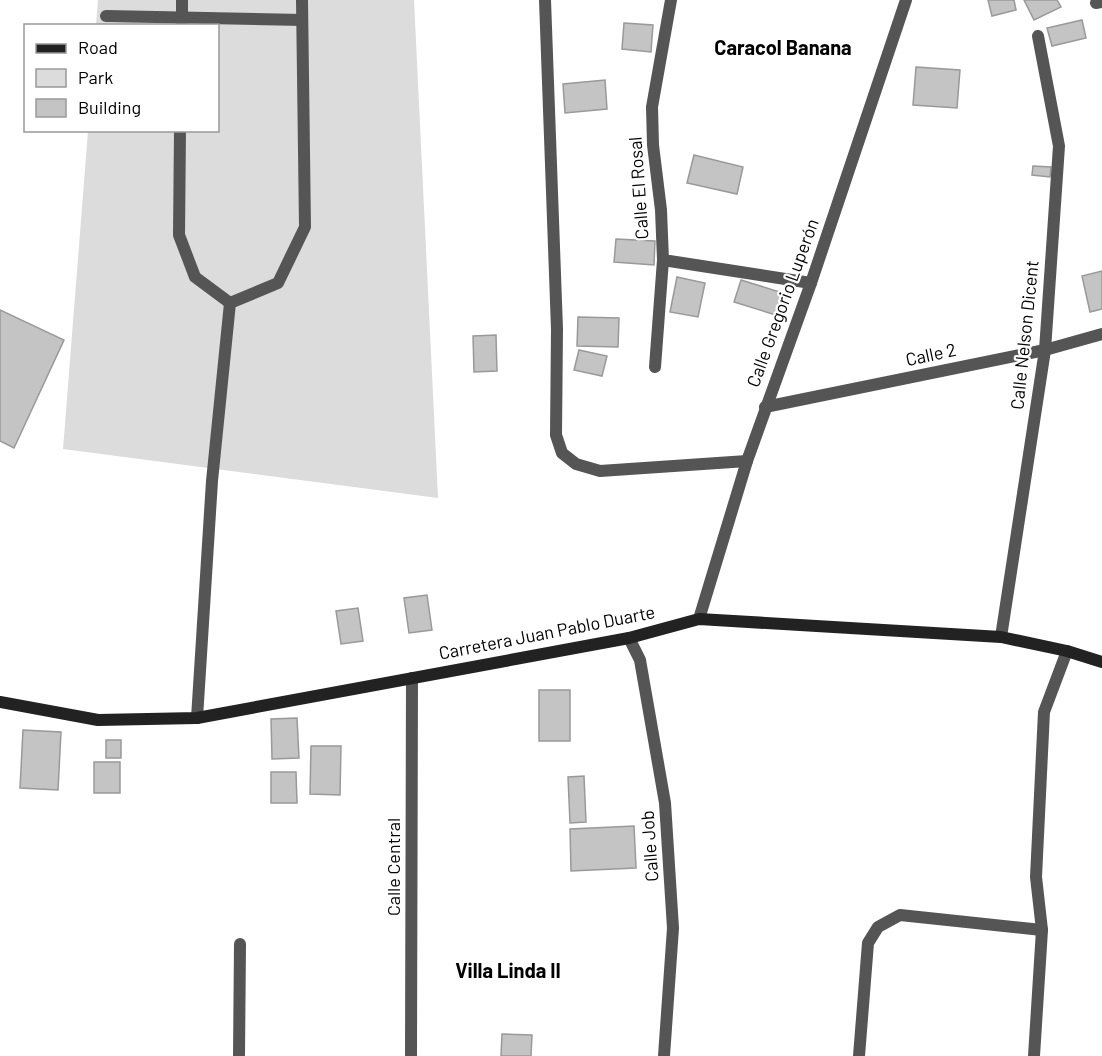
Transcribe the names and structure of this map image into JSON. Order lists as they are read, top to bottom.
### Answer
{
  "streets": {
    "main road": ["Carretera Juan Pablo Duarte"],
    "street": [
      "Calle El Rosal",
      "Calle Gregorio Luperón",
      "Calle Nelson Dicent",
      "Calle 2",
      "Calle Job",
      "Calle Central"
    ]
  },
  "crossings": [
    ["Calle El Rosal", "Calle Gregorio Luperón"],
    ["Calle Gregorio Luperón", "Calle 2"],
    ["Calle Gregorio Luperón", "Carretera Juan Pablo Duarte"],
    ["Calle Nelson Dicent", "Calle 2"],
    ["Calle Nelson Dicent", "Carretera Juan Pablo Duarte"],
    ["Carretera Juan Pablo Duarte", "Calle Job"],
    ["Carretera Juan Pablo Duarte", "Calle Central"]
  ],
  "districts": ["Caracol Banana", "Villa Linda II"],
  "legend": ["Road", "Park", "Building"]
}
